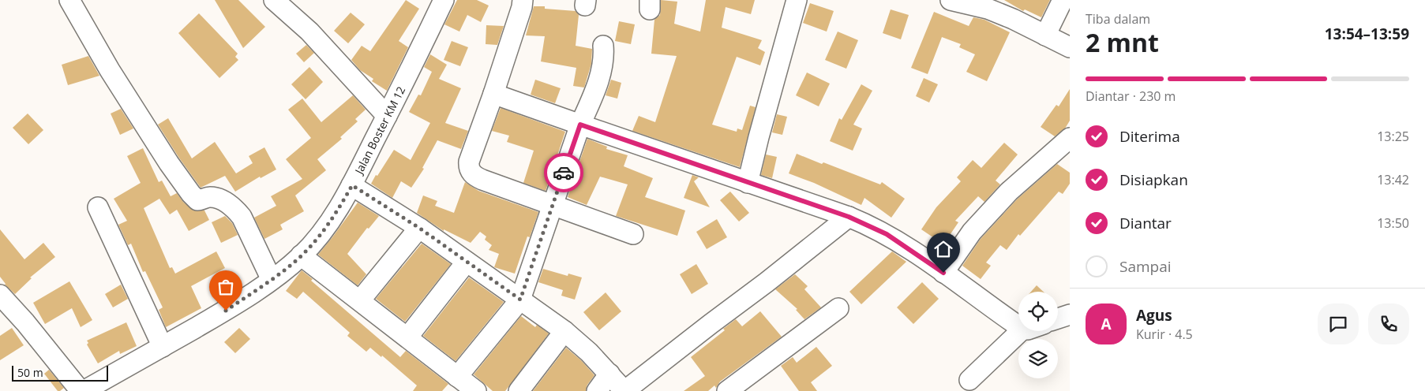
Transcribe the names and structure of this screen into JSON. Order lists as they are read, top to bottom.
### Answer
{
  "streets": {
    "street": ["Jalan Boster KM 12"]
  },
  "scale_bar": "50 m",
  "page": {
    "heading": ["2 mnt", "Tiba dalam", "13:54–13:59"],
    "panel": ["Agus", "Kurir · 4.5"],
    "bar": "Diantar · 230 m",
    "list": [
      ["Diterima", "13:25"],
      ["Disiapkan", "13:42"],
      ["Diantar", "13:50"],
      "Sampai"
    ],
    "round": "A",
    "scale": "50 m"
  }
}
